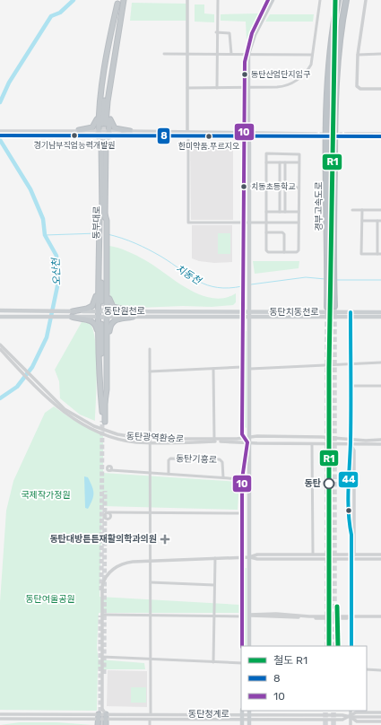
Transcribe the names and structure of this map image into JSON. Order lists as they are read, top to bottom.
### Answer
{
  "streets": {
    "highway": ["경부고속도로", "동부대로"],
    "main road": ["동탄원천로", "동탄치동천로"],
    "street": ["동탄광역환승로", "동탄기흥로", "동탄청계로"]
  },
  "crossings": [
    ["동탄원천로", "동탄치동천로"]
  ],
  "water": ["오산천", "치동천"],
  "parks": ["국제작가정원", "동탄여울공원"],
  "places": {
    "other": [
      "동탄산업단지입구",
      "경기남부직업능력개발원",
      "한미약품.푸르지오",
      "치동초등학교",
      "동탄"
    ],
    "health": ["동탄대방튼튼재활의학과의원"]
  },
  "lines": [
    "rail line R1",
    "transit line 10",
    "transit line 8",
    "transit line 44"
  ],
  "legend": ["철도 R1", "8", "10"]
}
